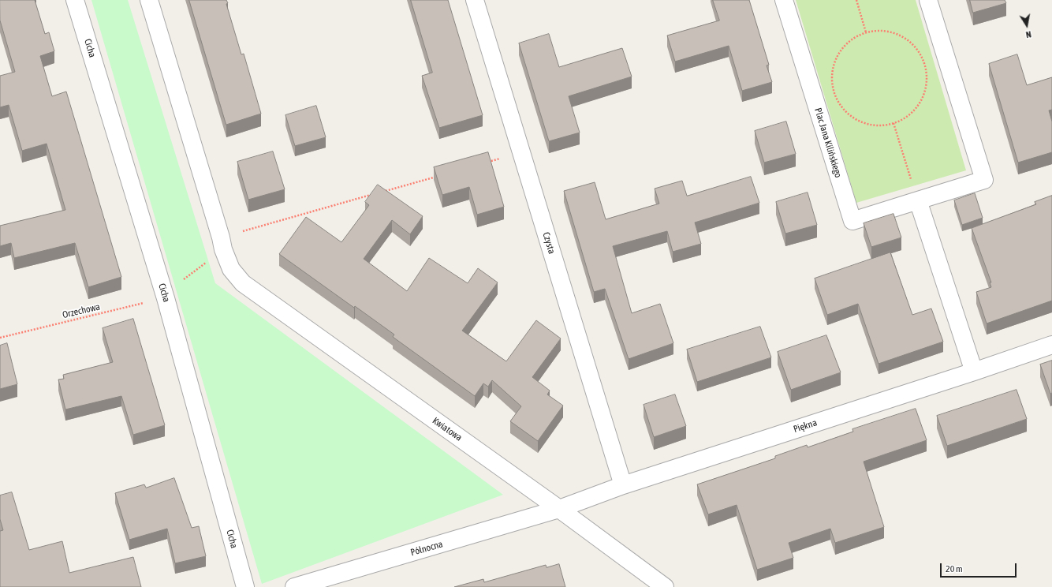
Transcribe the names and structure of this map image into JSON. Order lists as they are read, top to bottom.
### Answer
{
  "streets": {
    "street": [
      "Cicha",
      "Plac Jana Kilińskiego",
      "Czysta",
      "Piękna",
      "Kwiatowa",
      "Północna"
    ],
    "path": ["Orzechowa"]
  },
  "crossings": [
    ["Cicha", "Orzechowa"],
    ["Czysta", "Piękna"],
    ["Piękna", "Kwiatowa"],
    ["Piękna", "Północna"],
    ["Kwiatowa", "Północna"]
  ],
  "scale_bar": "20 m",
  "north": "bottom"
}
